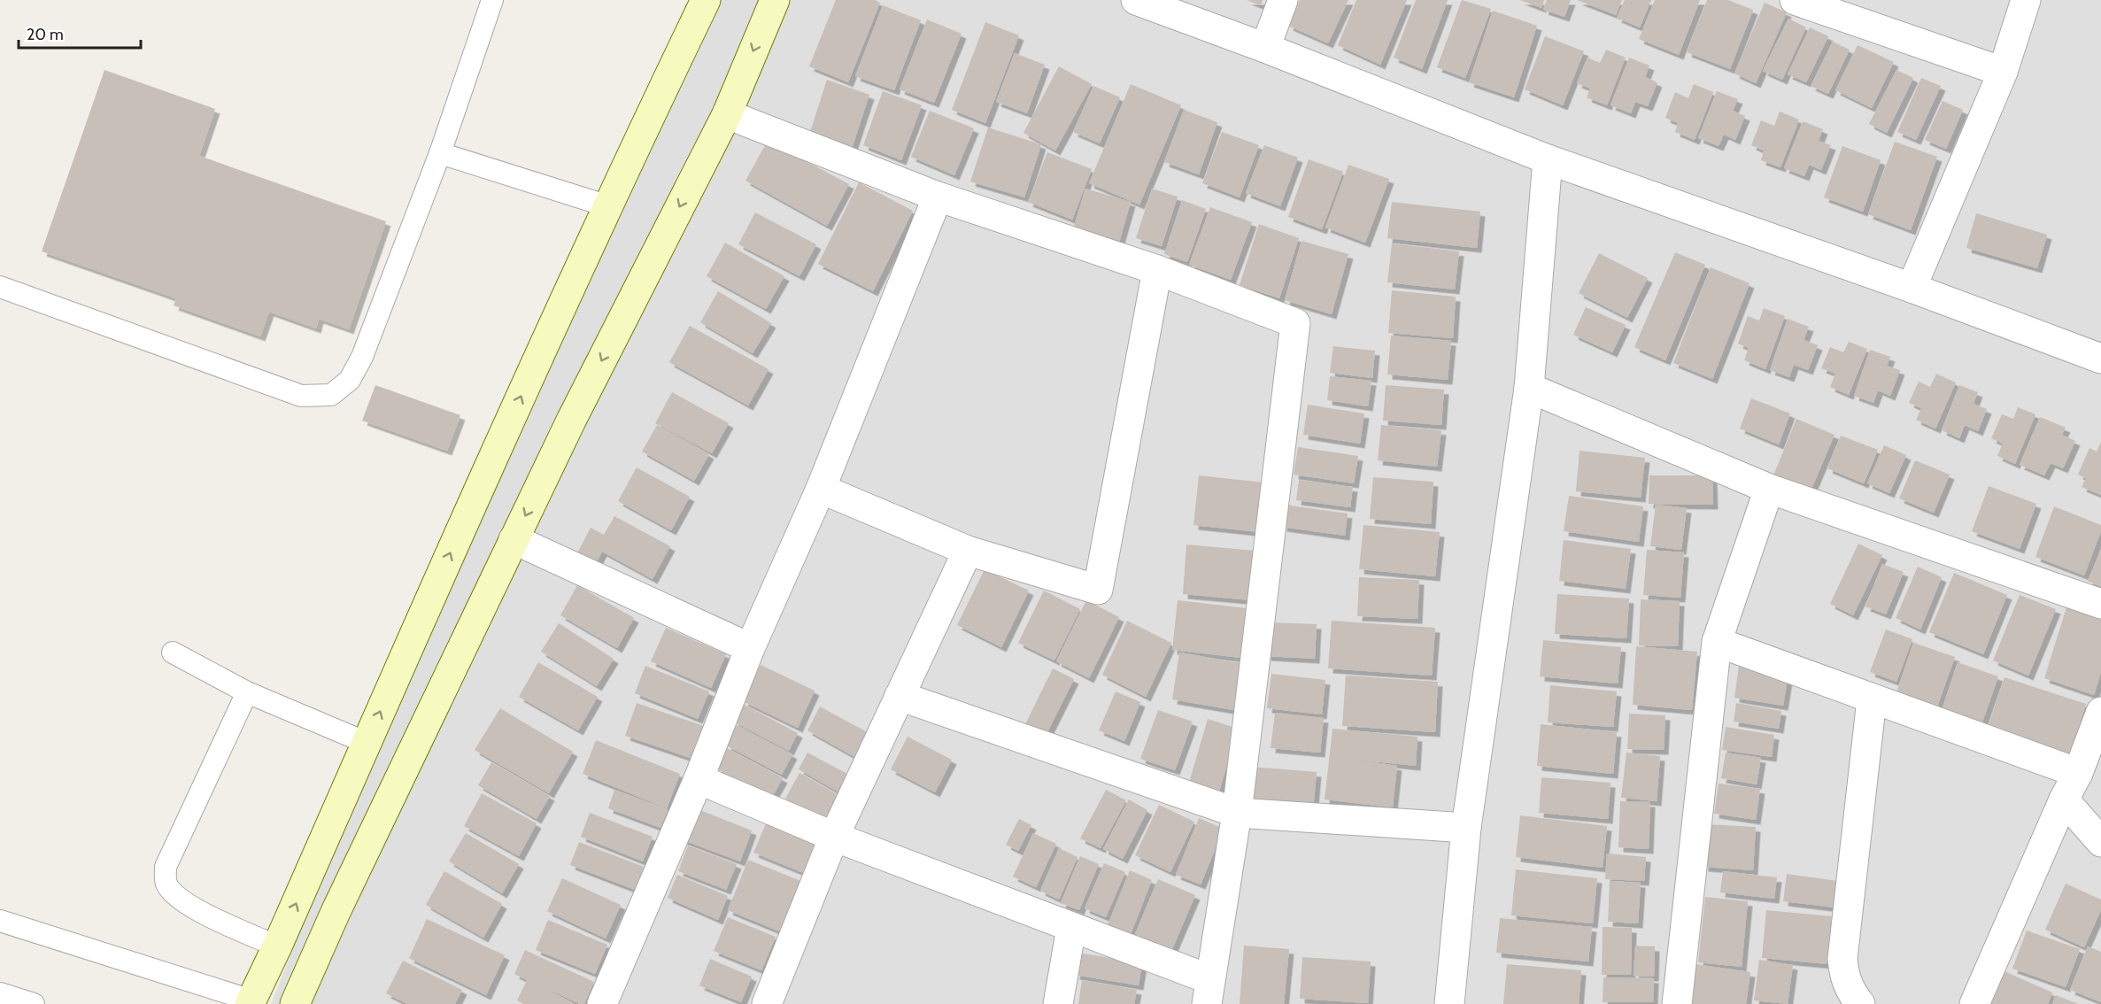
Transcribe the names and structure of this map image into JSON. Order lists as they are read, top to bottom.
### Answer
{
  "scale_bar": "20 m"
}
